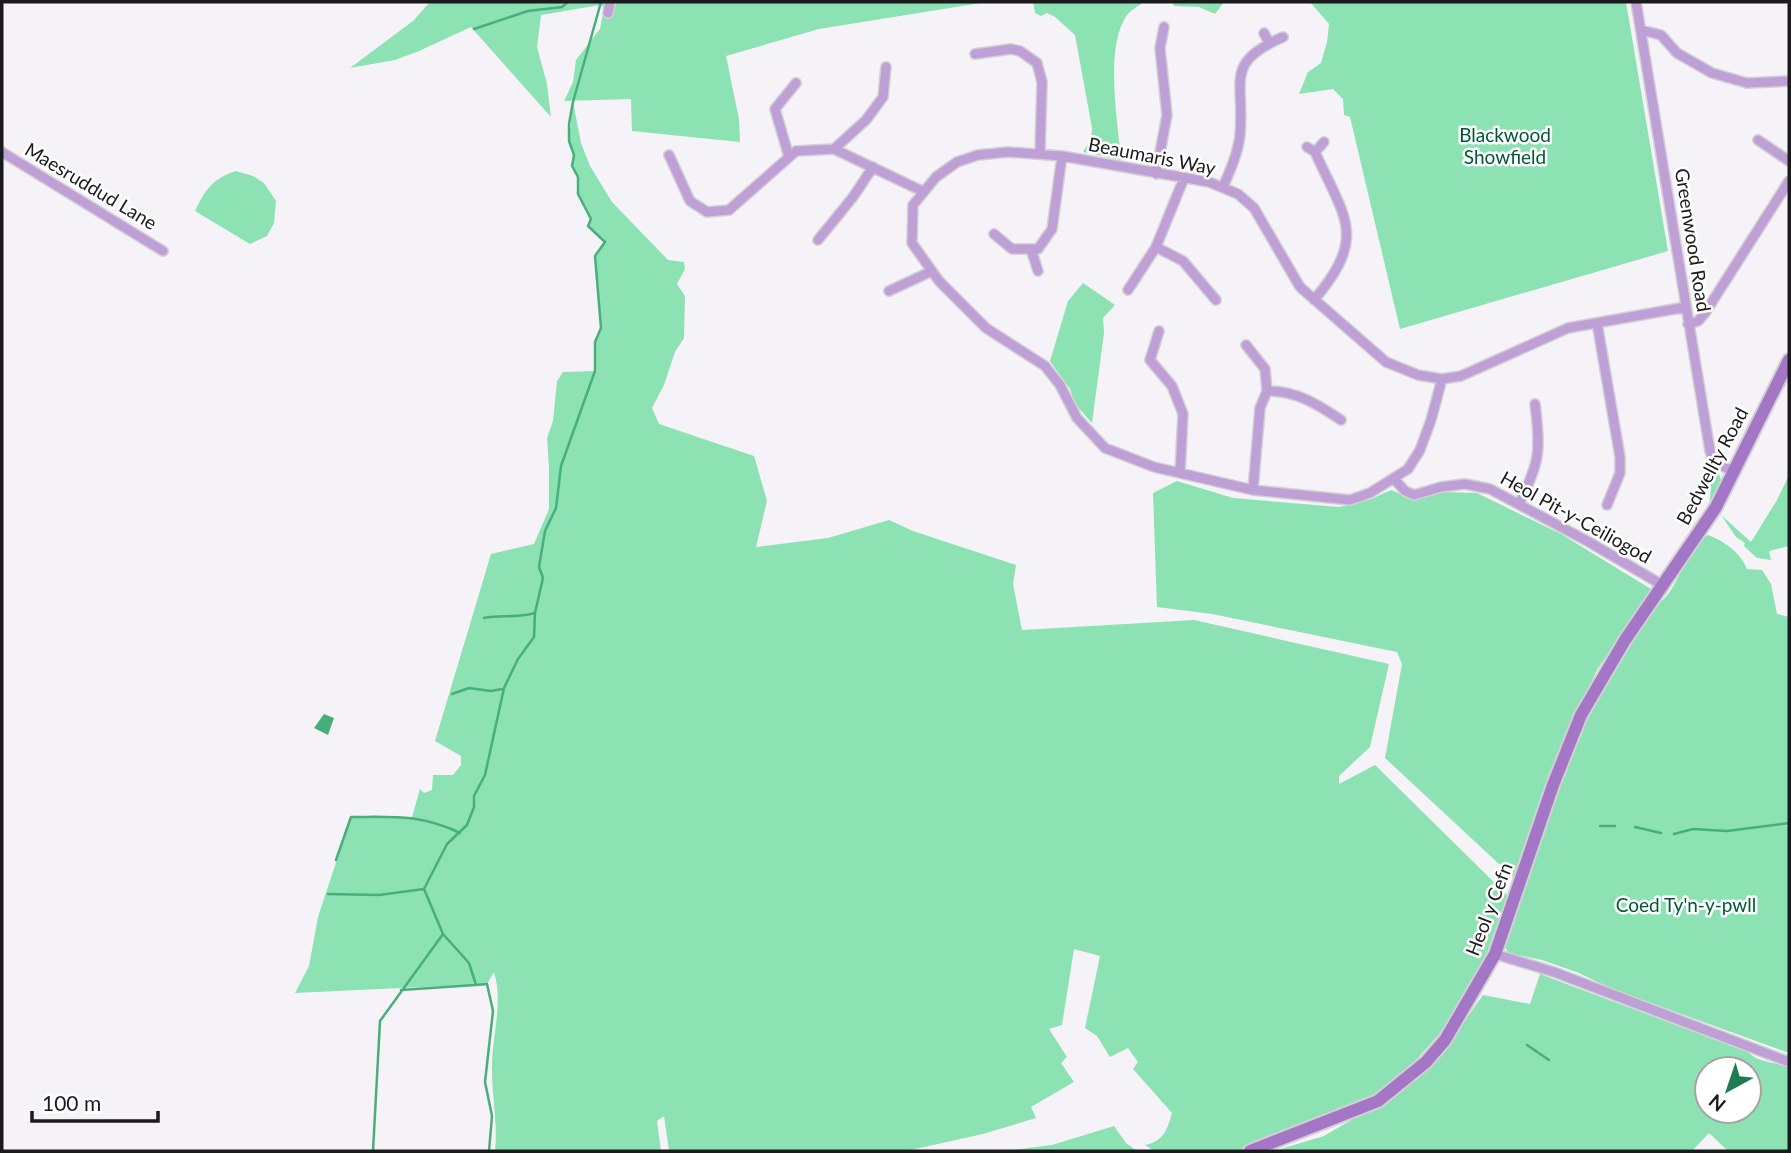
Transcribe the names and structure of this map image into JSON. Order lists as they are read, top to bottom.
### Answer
{
  "streets": {
    "street": [
      "Beaumaris Way",
      "Maesruddud Lane",
      "Greenwood Road",
      "Bedwellty Road",
      "Heol Pit-y-Ceiliogod",
      "Heol y Cefn"
    ]
  },
  "crossings": [
    ["Beaumaris Way", "Greenwood Road"],
    ["Greenwood Road", "Bedwellty Road"],
    ["Bedwellty Road", "Heol Pit-y-Ceiliogod"],
    ["Bedwellty Road", "Heol y Cefn"],
    ["Heol Pit-y-Ceiliogod", "Heol y Cefn"]
  ],
  "parks": ["Blackwood Showfield", "Coed Ty'n-y-pwll"],
  "scale_bar": "100 m",
  "north": "bottom left"
}
